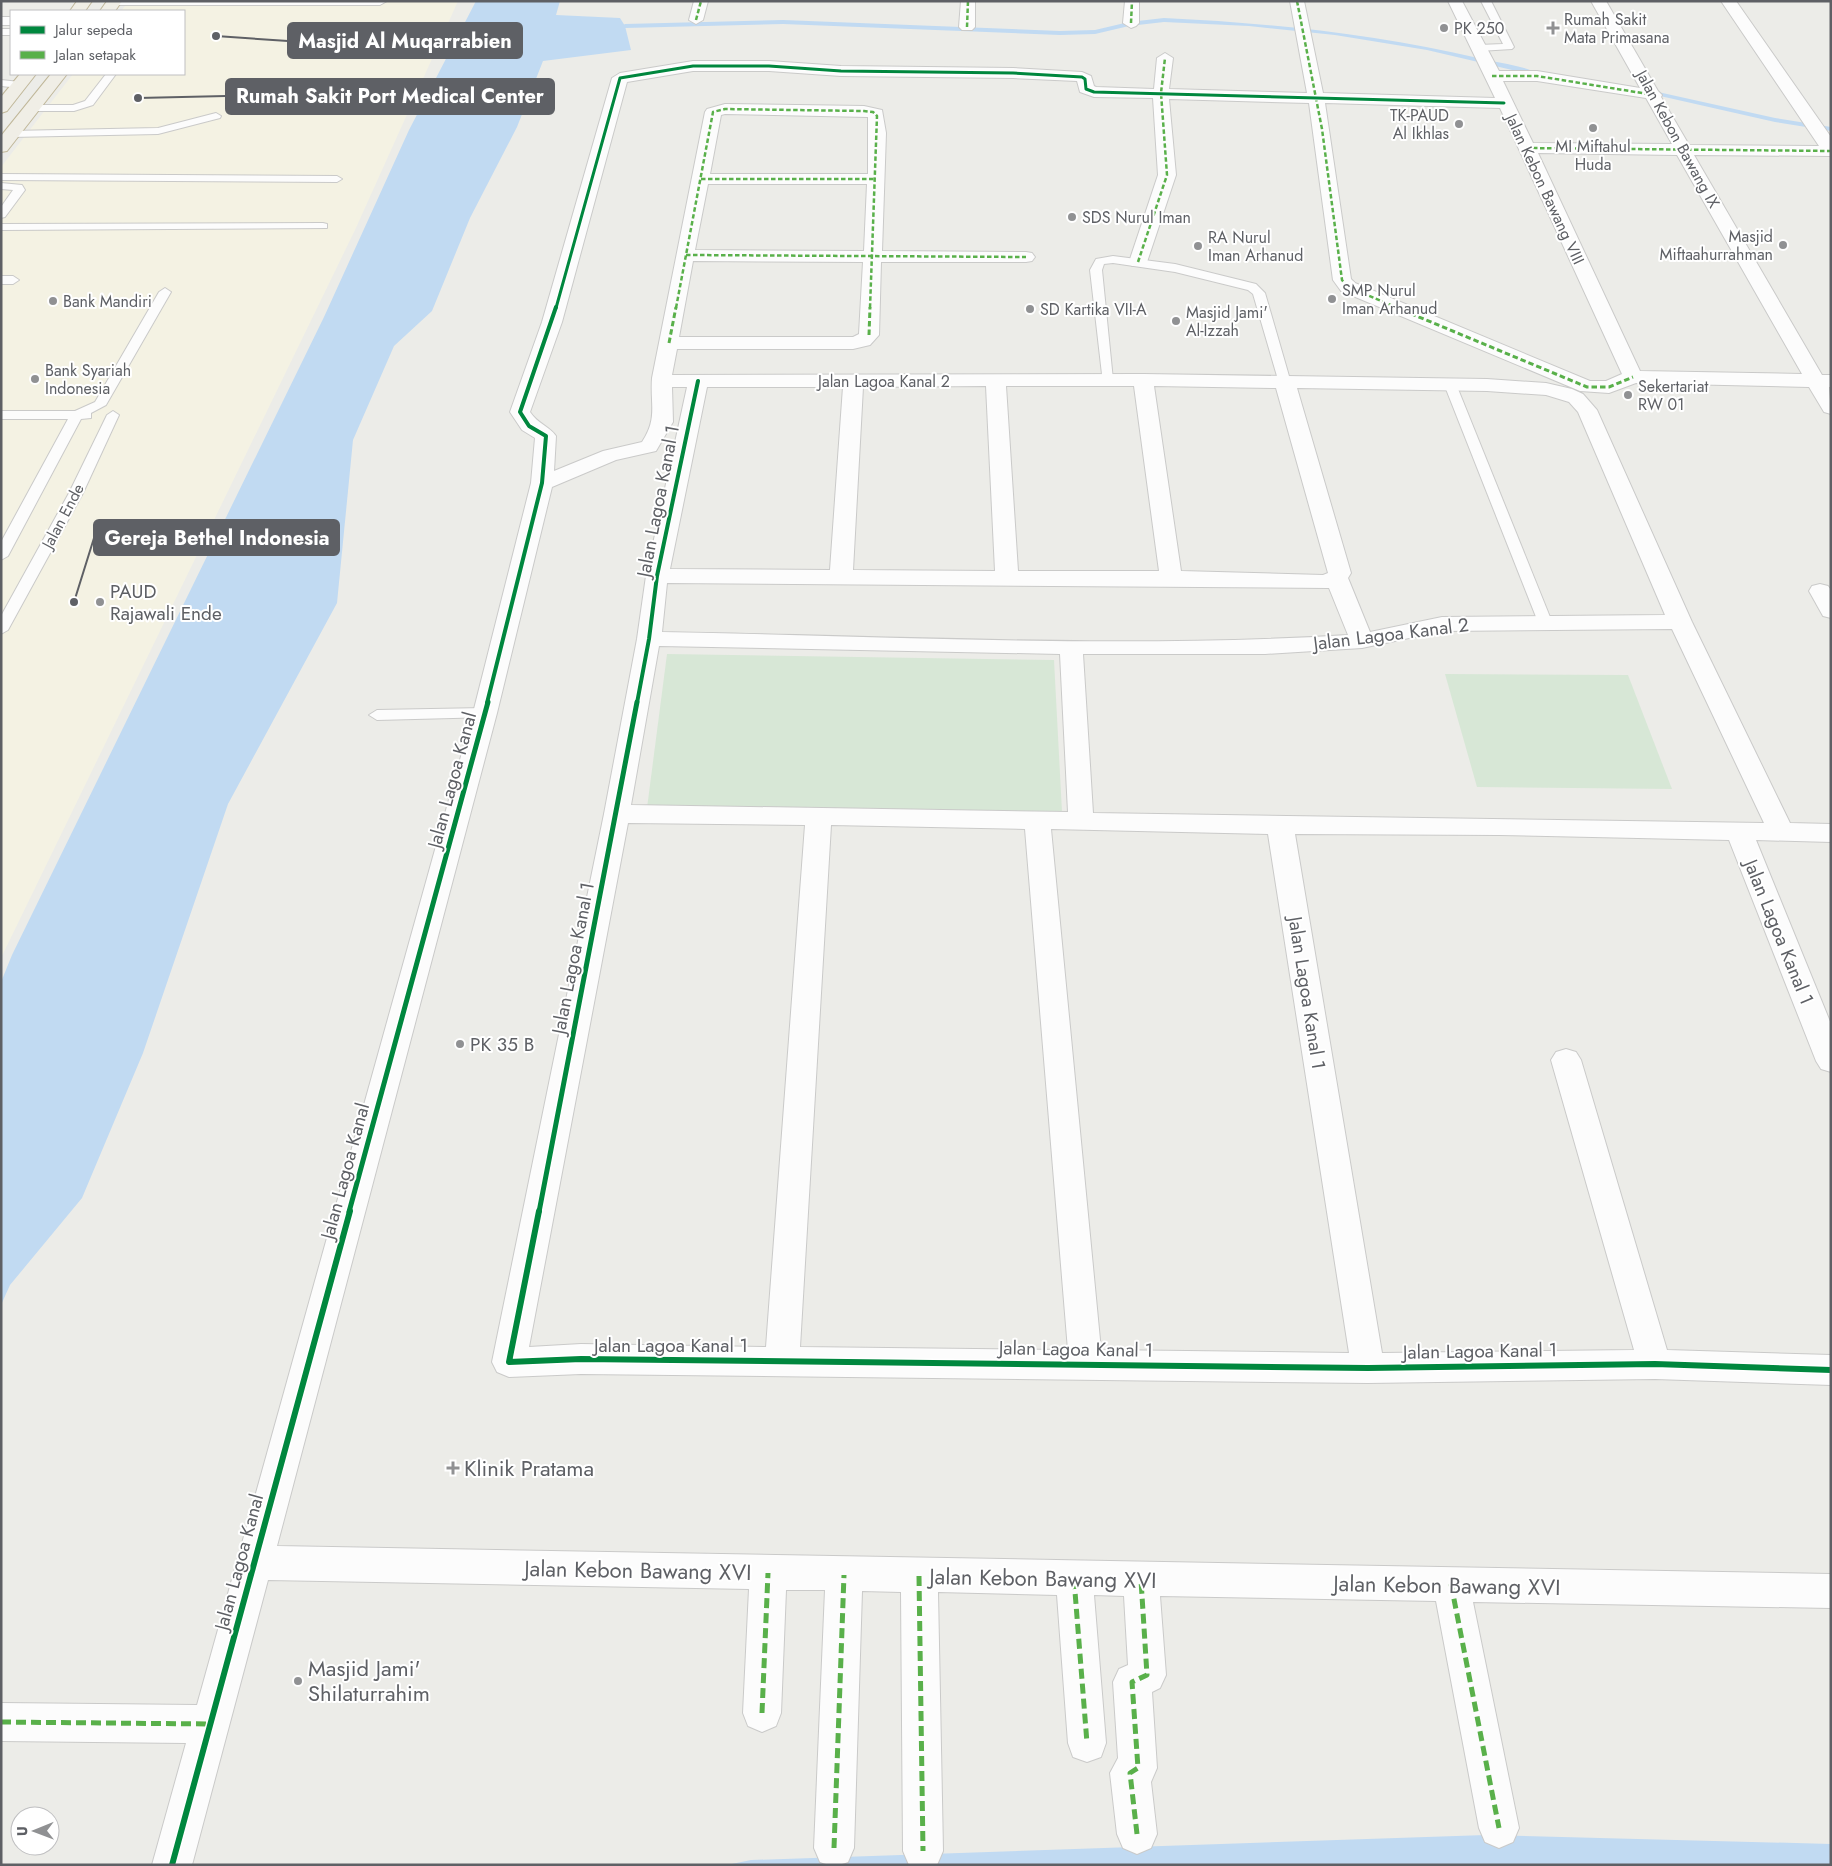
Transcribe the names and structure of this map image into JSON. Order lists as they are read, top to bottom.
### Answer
{
  "streets": {
    "street": [
      "Jalan Kebon Bawang IX",
      "Jalan Kebon Bawang VIII",
      "Jalan Lagoa Kanal 2",
      "Jalan Lagoa Kanal 1",
      "Jalan Lagoa Kanal",
      "Jalan Kebon Bawang XVI"
    ],
    "lane": ["Jalan Ende"]
  },
  "crossings": [
    ["Jalan Lagoa Kanal 2", "Jalan Lagoa Kanal 1"],
    ["Jalan Lagoa Kanal", "Jalan Kebon Bawang XVI"]
  ],
  "places": {
    "other": [
      "PK 250",
      "Masjid Al Muqarrabien",
      "Rumah Sakit Port Medical Center",
      "TK-PAUD Al Ikhlas",
      "MI Miftahul Huda",
      "SDS Nurul Iman",
      "Masjid Miftaahurrahman",
      "RA Nurul Iman Arhanud",
      "SMP Nurul Iman Arhanud",
      "Bank Mandiri",
      "SD Kartika VII-A",
      "Masjid Jami' Al-Izzah",
      "Bank Syariah Indonesia",
      "Sekertariat RW 01",
      "Gereja Bethel Indonesia",
      "PAUD Rajawali Ende",
      "PK 35 B",
      "Masjid Jami' Shilaturrahim"
    ],
    "health": ["Rumah Sakit Mata Primasana", "Klinik Pratama"]
  },
  "legend": ["Jalur sepeda", "Jalan setapak"],
  "north": "left"
}
